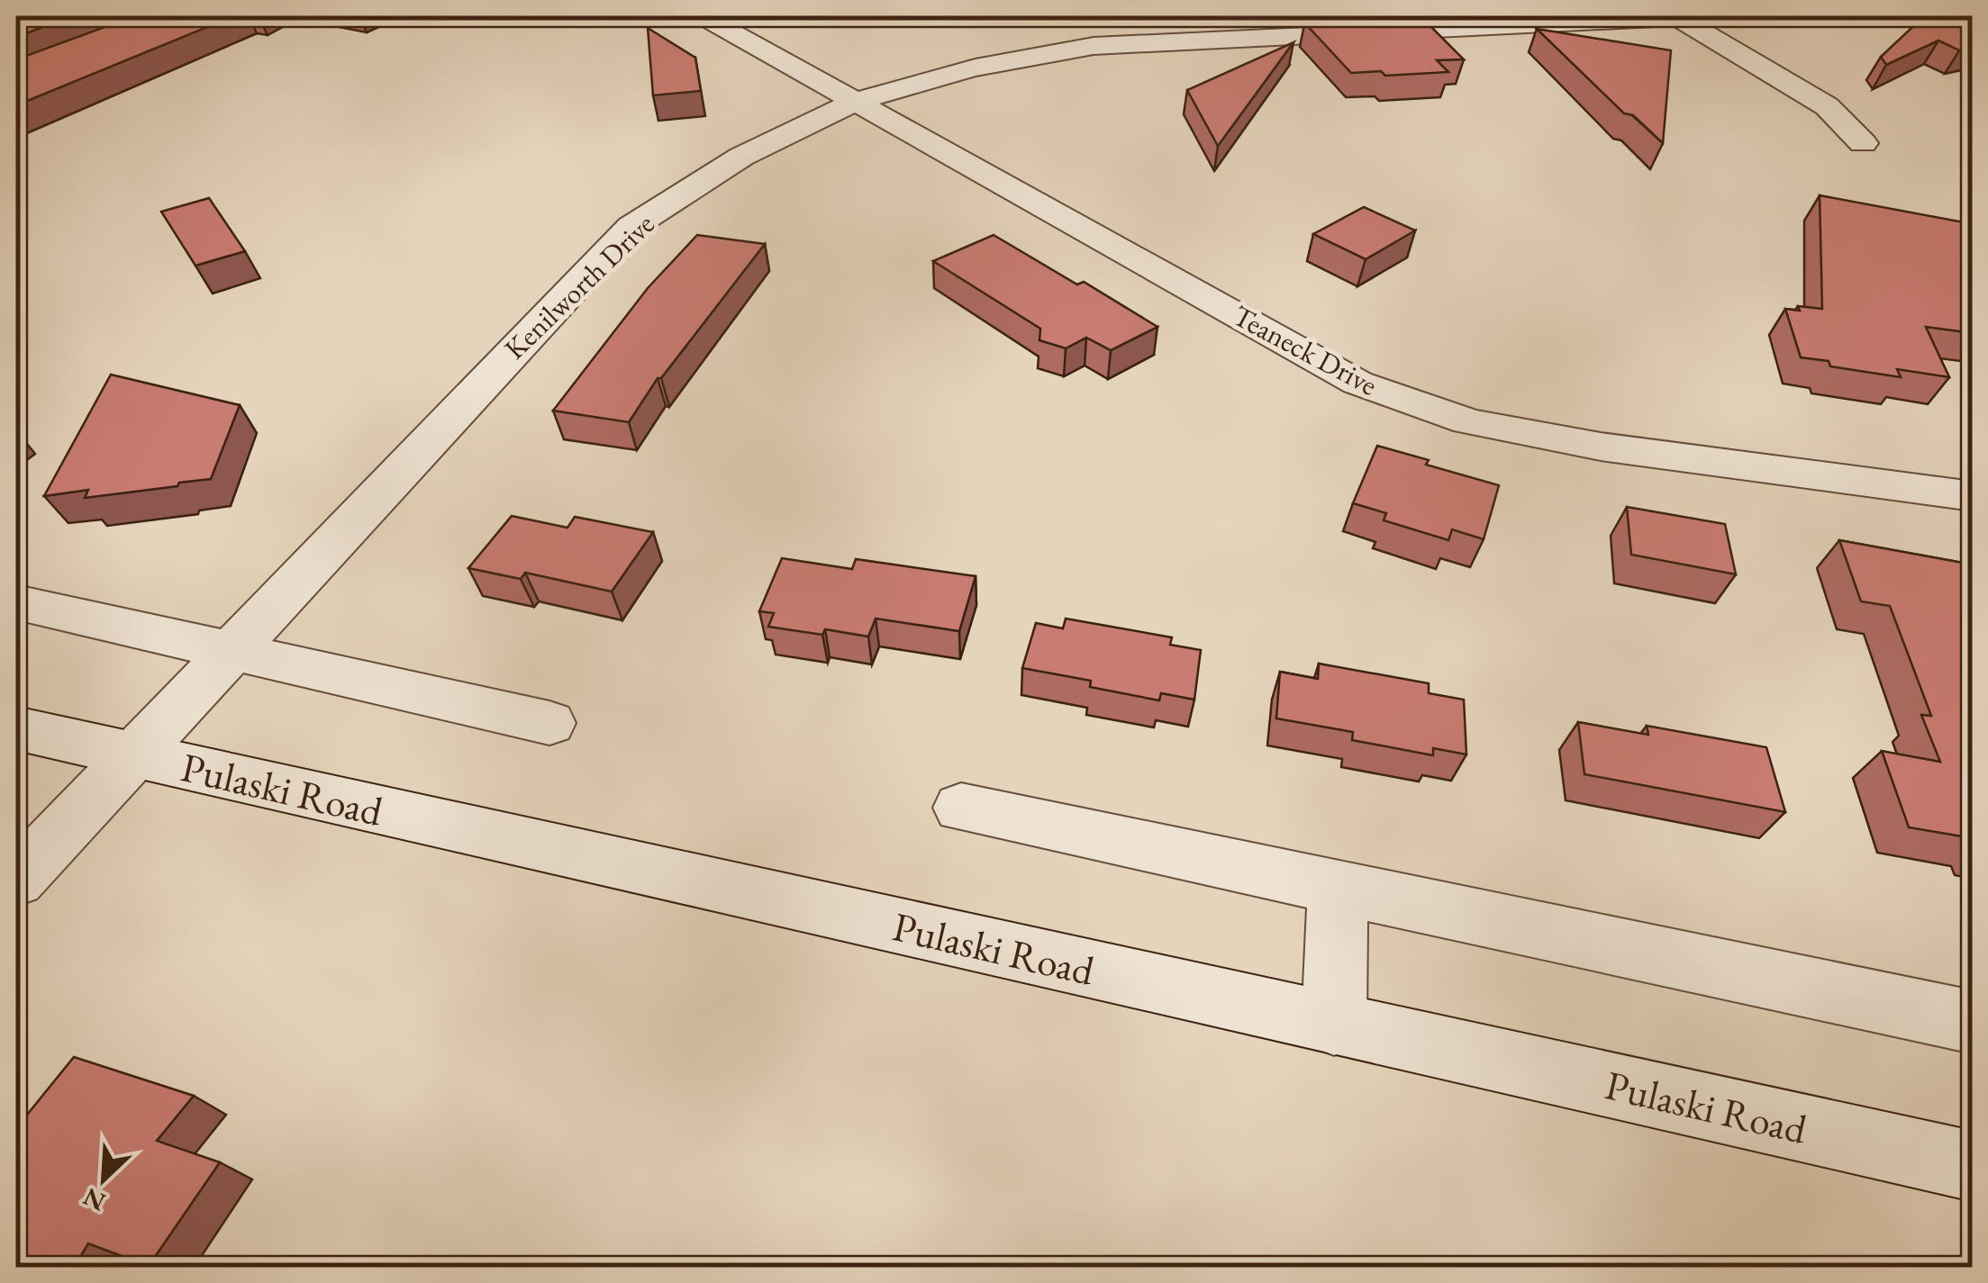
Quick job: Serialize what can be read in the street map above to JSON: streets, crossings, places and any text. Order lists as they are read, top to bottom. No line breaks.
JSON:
{"streets":{"street":["Kenilworth Drive","Teaneck Drive","Pulaski Road"]},"crossings":[["Kenilworth Drive","Teaneck Drive"],["Kenilworth Drive","Pulaski Road"]],"north":"bottom left"}
